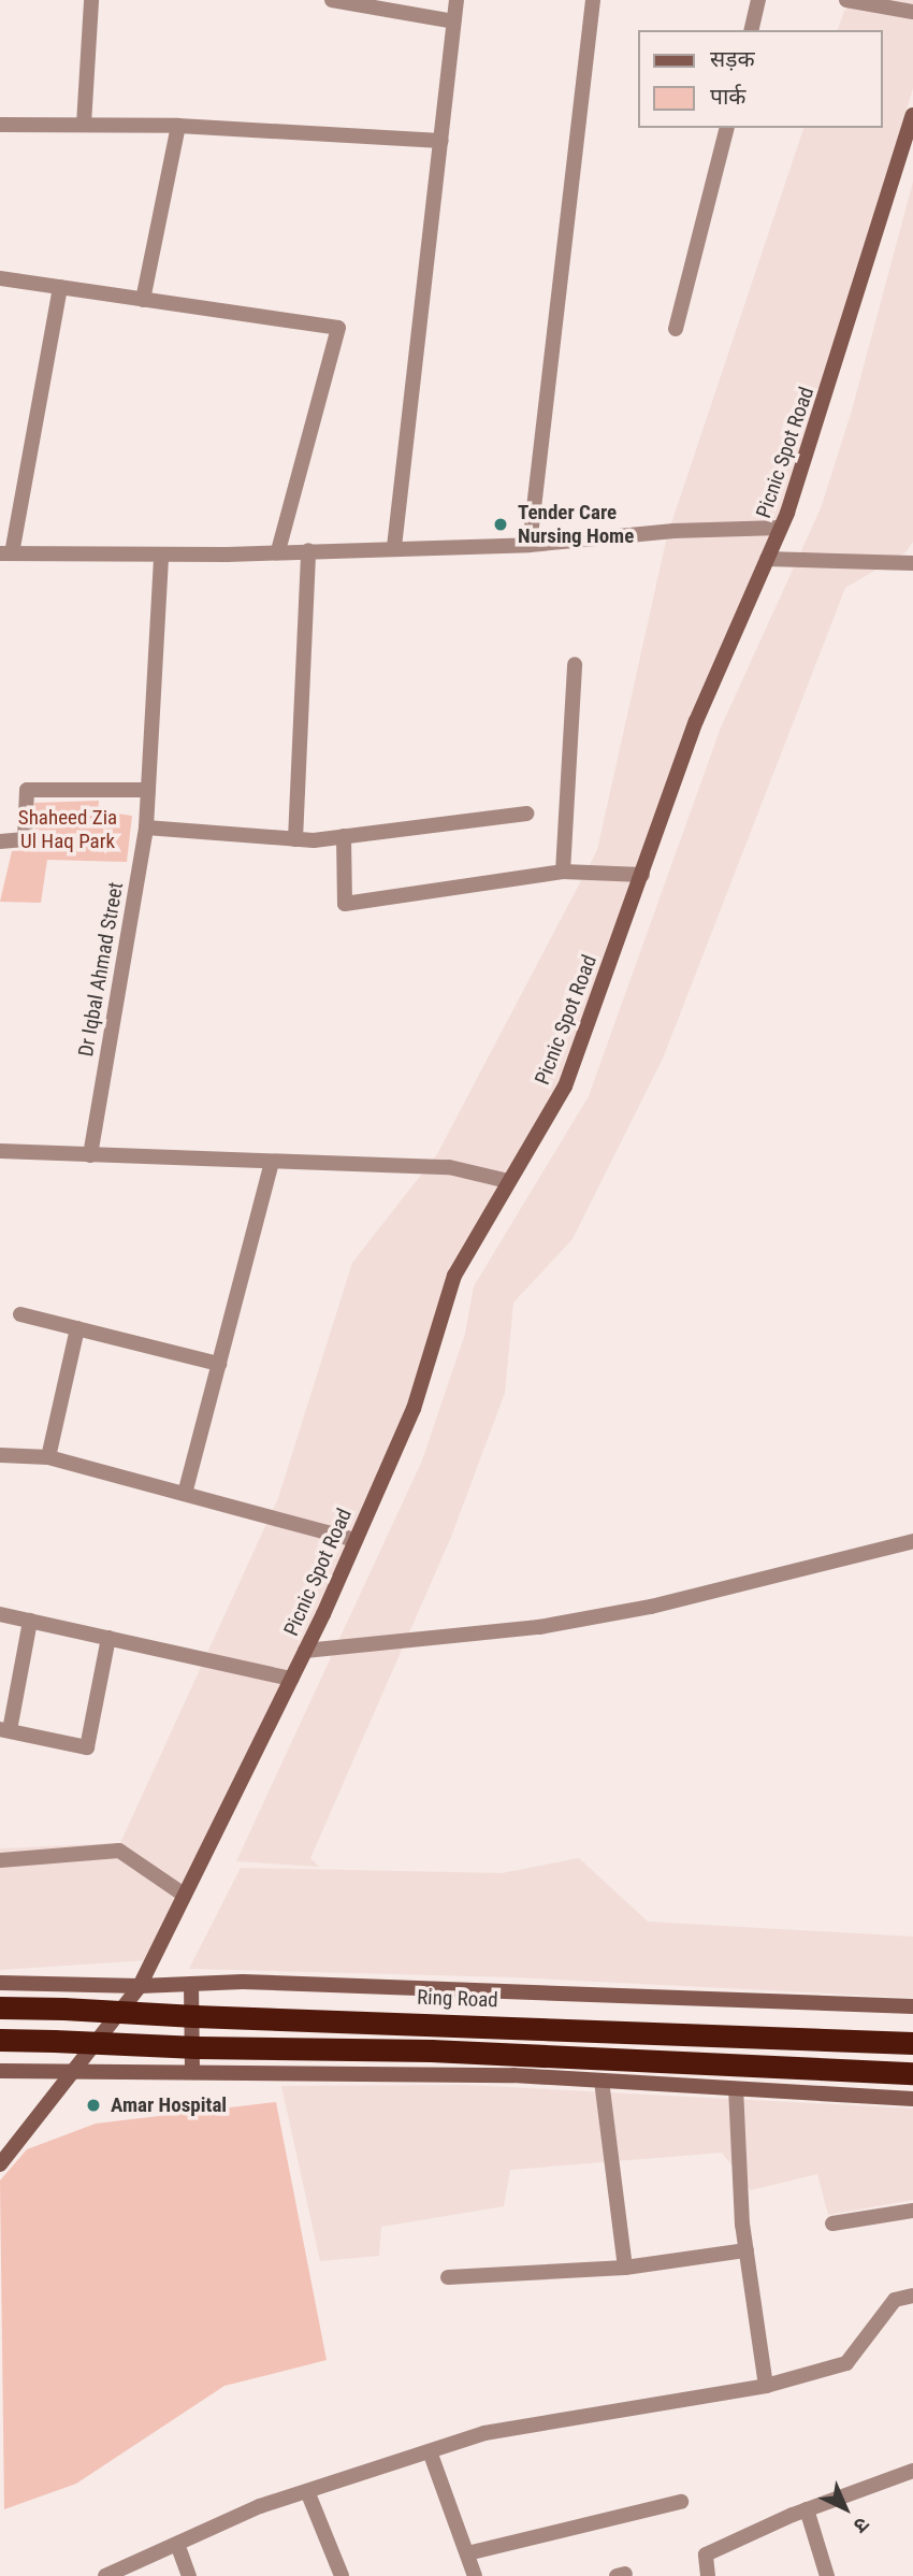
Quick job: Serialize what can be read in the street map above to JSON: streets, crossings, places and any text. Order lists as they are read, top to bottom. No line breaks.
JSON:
{"streets":{"highway":["Ring Road"],"street":["Picnic Spot Road","Dr Iqbal Ahmad Street"]},"parks":["Shaheed Zia Ul Haq Park"],"places":["Tender Care Nursing Home","Amar Hospital"],"legend":["सड़क","पार्क"],"north":"bottom right"}
